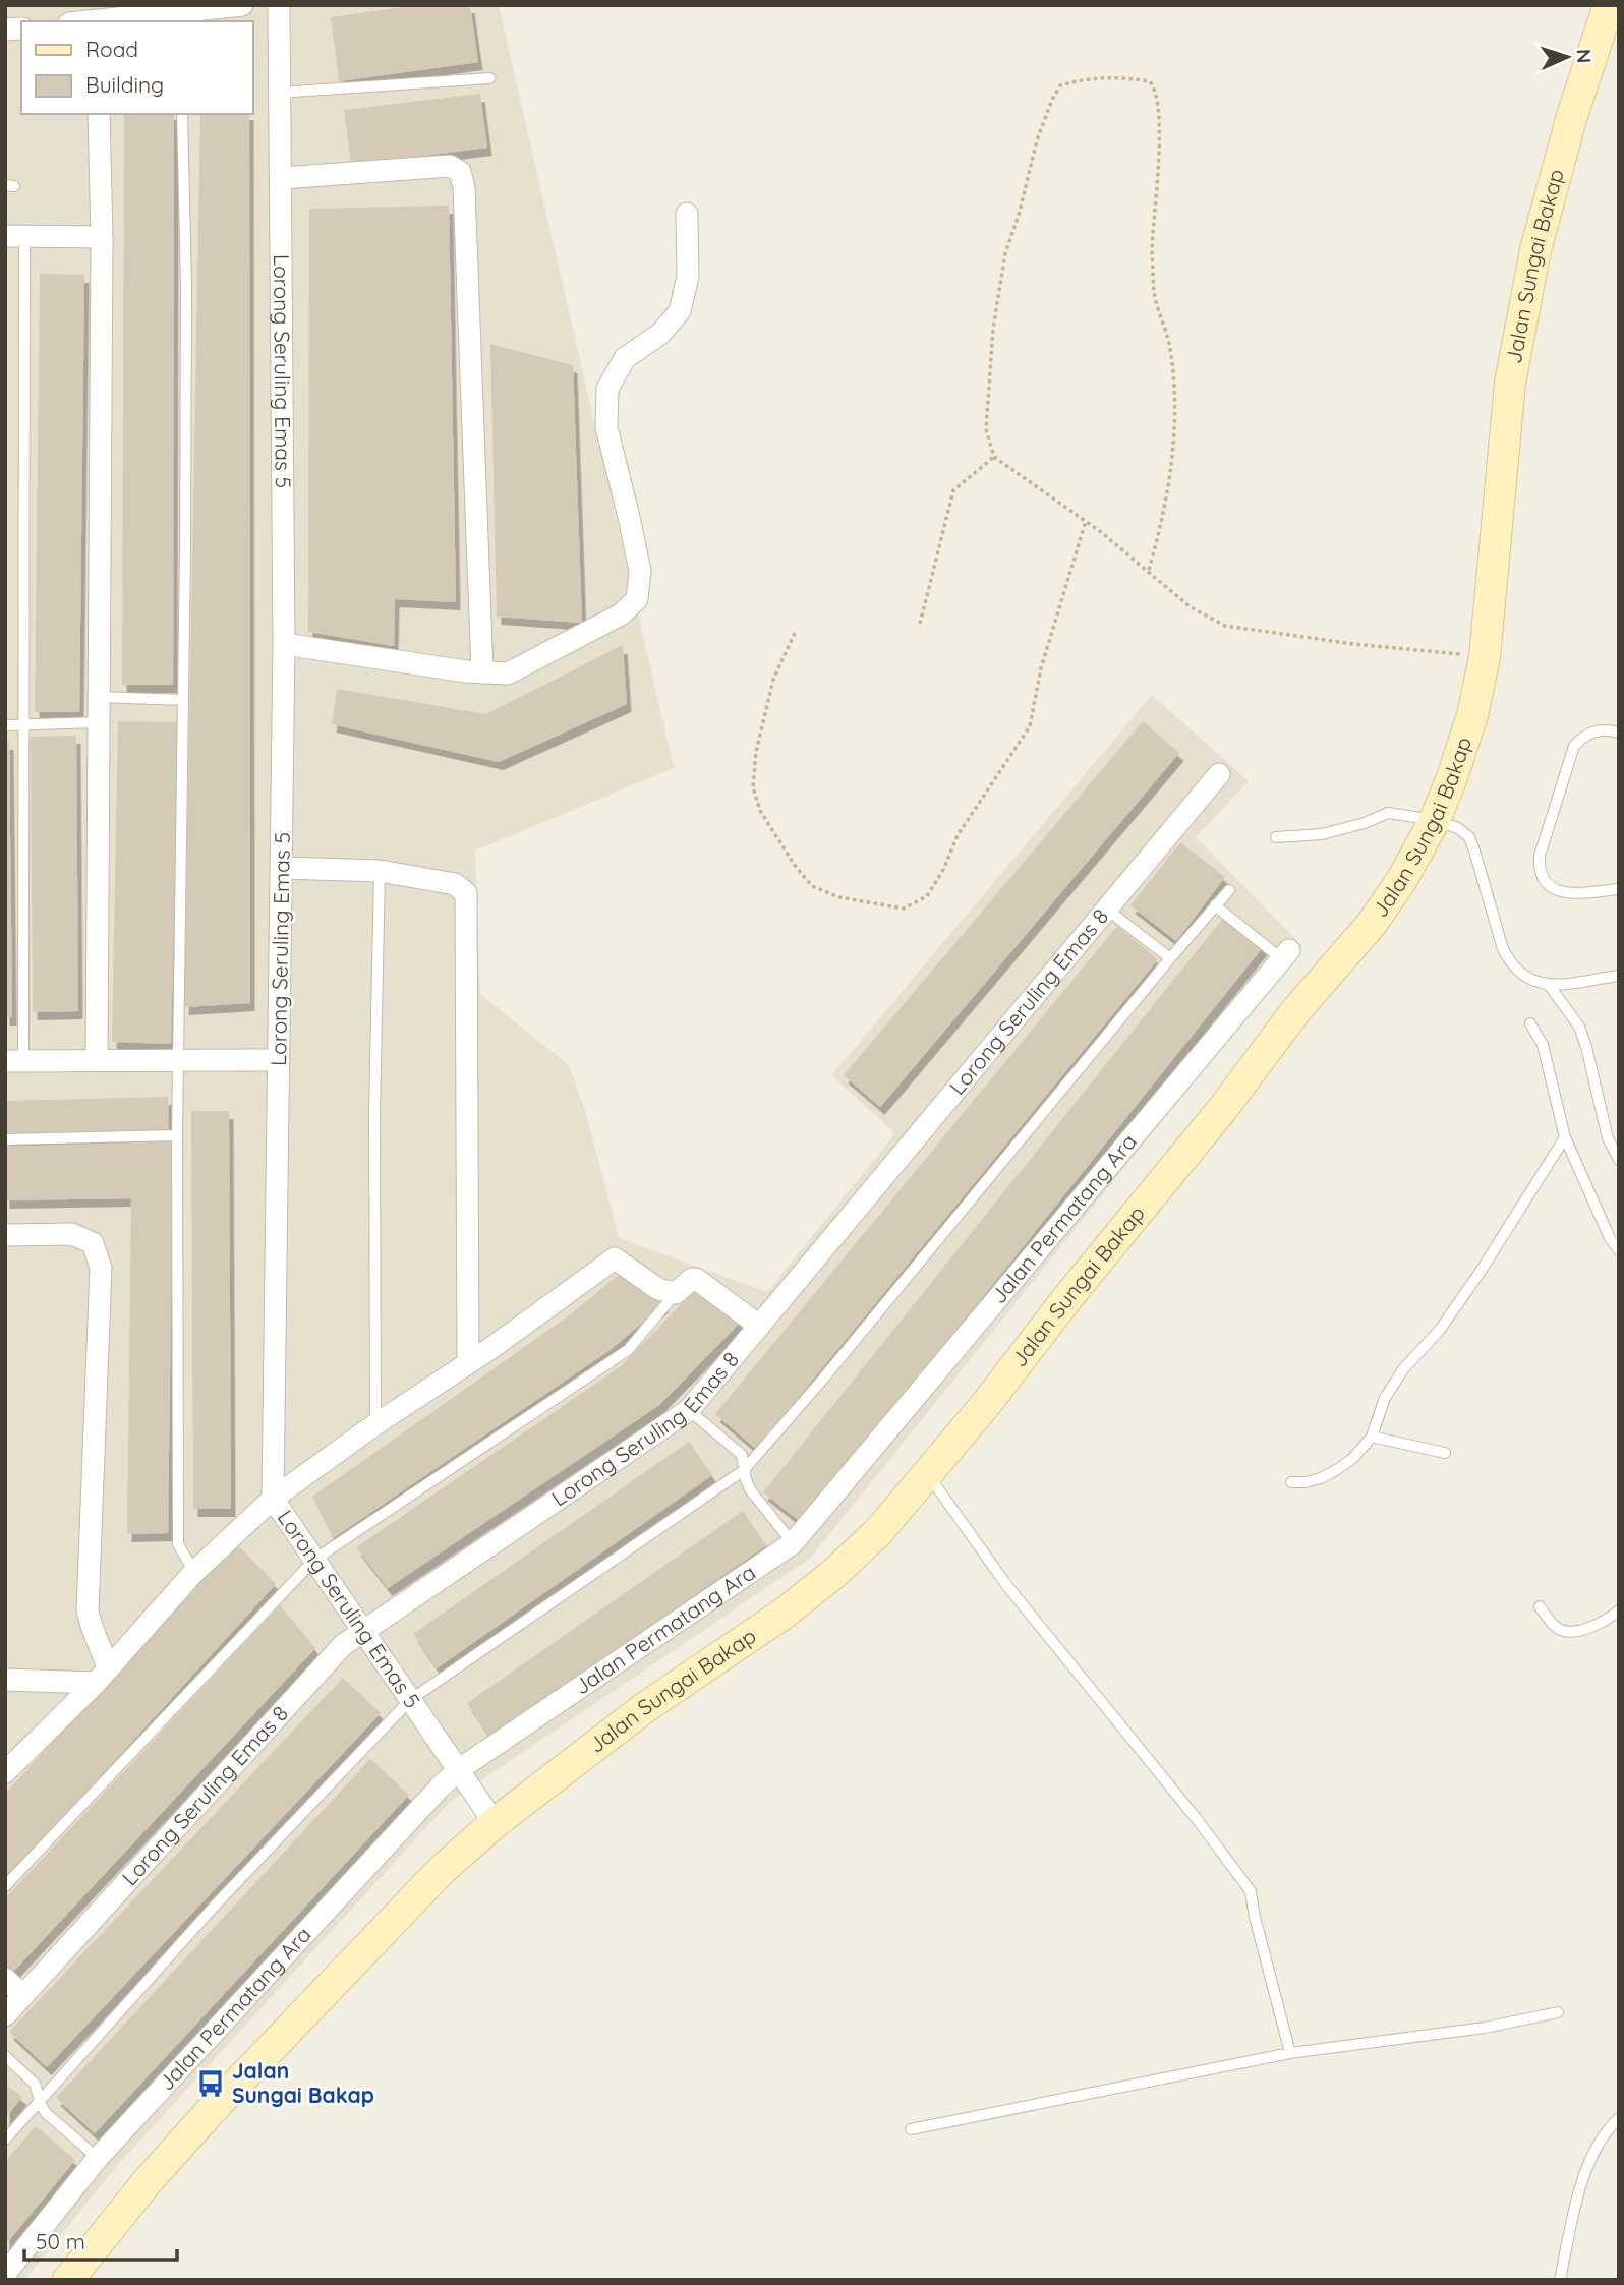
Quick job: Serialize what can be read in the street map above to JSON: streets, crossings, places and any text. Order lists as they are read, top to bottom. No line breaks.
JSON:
{"streets":{"main road":["Jalan Sungai Bakap"],"street":["Lorong Seruling Emas 5","Lorong Seruling Emas 8","Jalan Permatang Ara"]},"crossings":[["Jalan Sungai Bakap","Lorong Seruling Emas 5"],["Lorong Seruling Emas 5","Lorong Seruling Emas 8"],["Lorong Seruling Emas 5","Jalan Permatang Ara"]],"places":{"bus stop":["Jalan Sungai Bakap"]},"legend":["Road","Building"],"scale_bar":"50 m","north":"right"}
